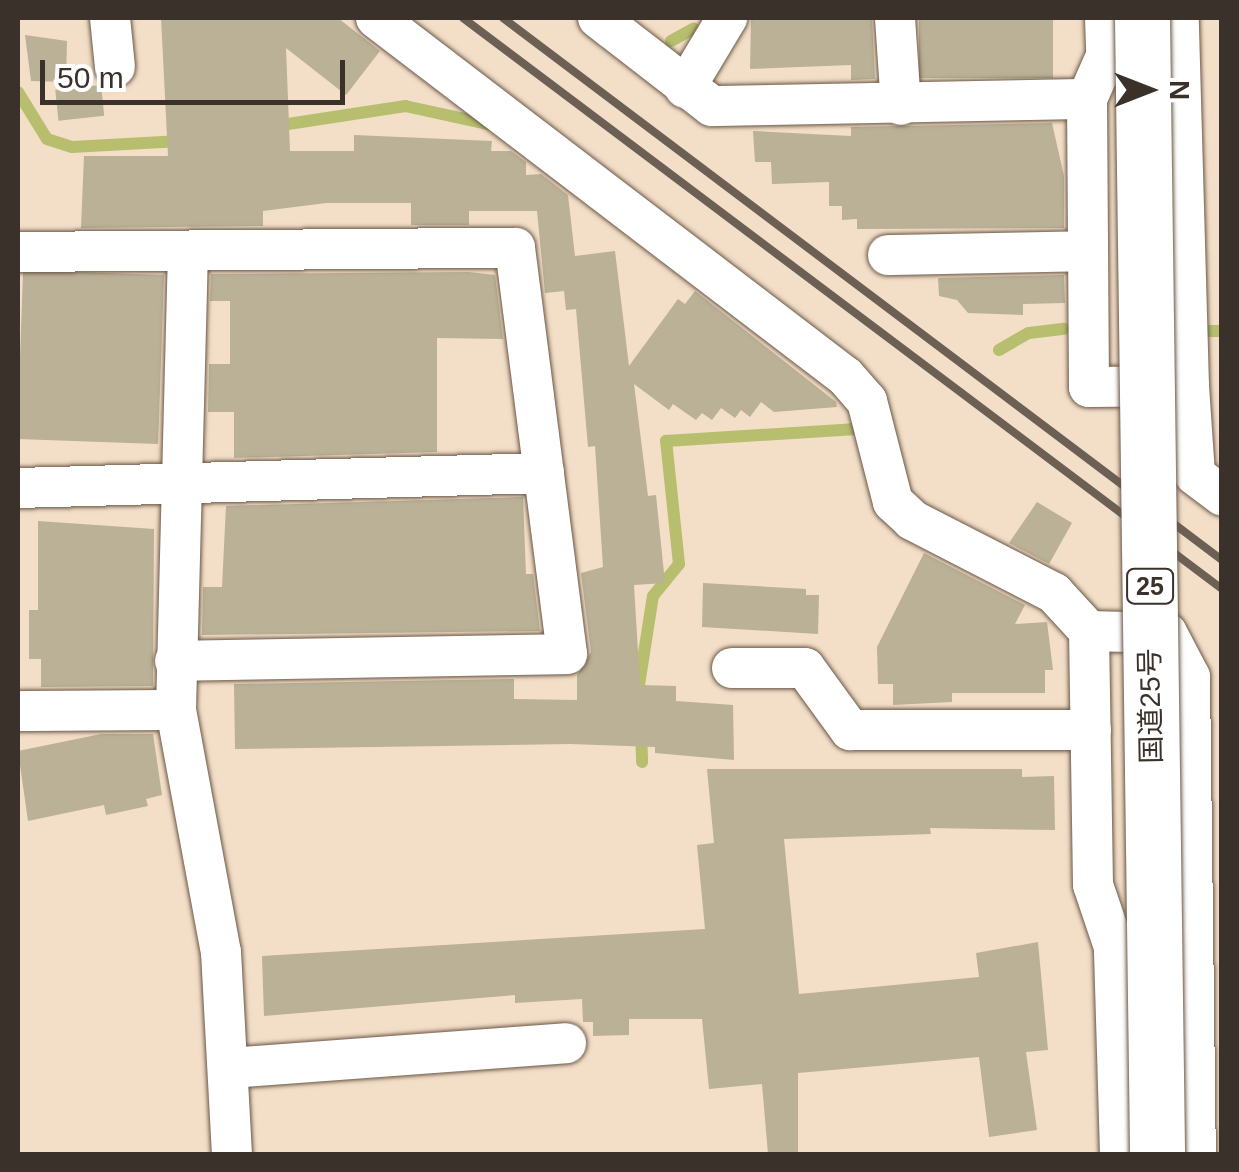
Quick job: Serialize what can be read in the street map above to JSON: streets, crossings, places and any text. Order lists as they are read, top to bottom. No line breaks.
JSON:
{"streets":{"highway":["25","国道25号"]},"scale_bar":"50 m","north":"right"}
